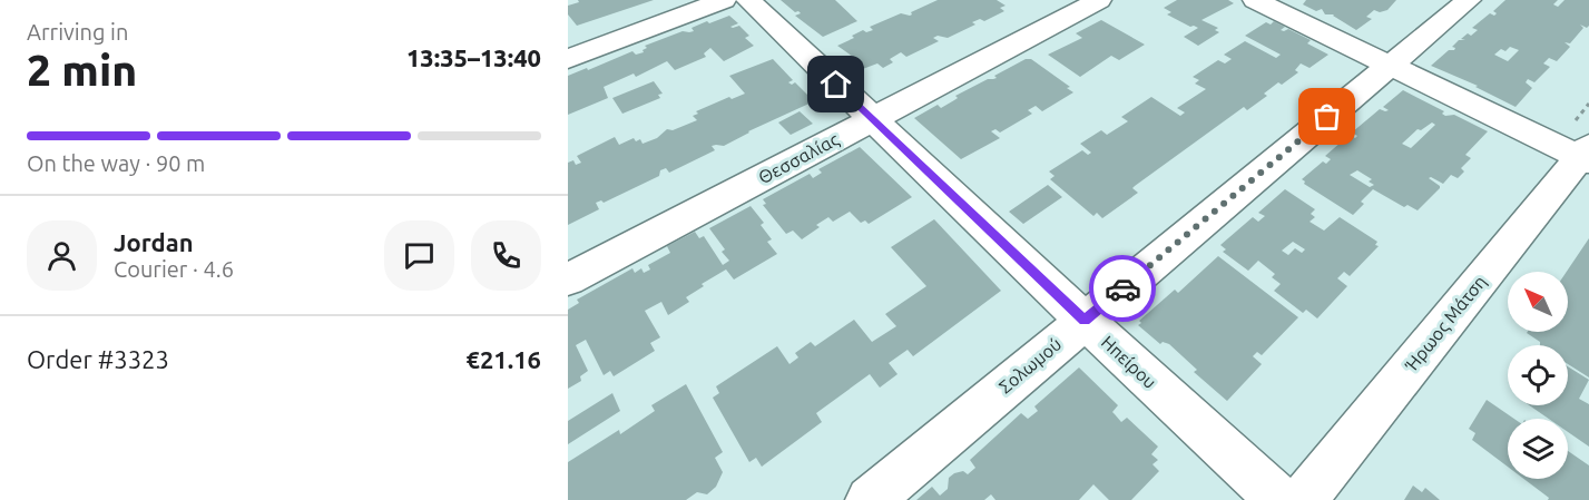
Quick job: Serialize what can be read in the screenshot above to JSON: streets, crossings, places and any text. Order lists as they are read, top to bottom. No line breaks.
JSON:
{"streets":{"street":["Θεσσαλίας","Ήρωος Μάτση","Ηπείρου","Σολωμού"]},"crossings":[["Θεσσαλίας","Ηπείρου"],["Ηπείρου","Σολωμού"]],"north":"top left","page":{"heading":["2 min","Arriving in","13:35–13:40"],"panel":["Jordan","Courier · 4.6","Order #3323","€21.16"],"bar":"On the way · 90 m"}}
